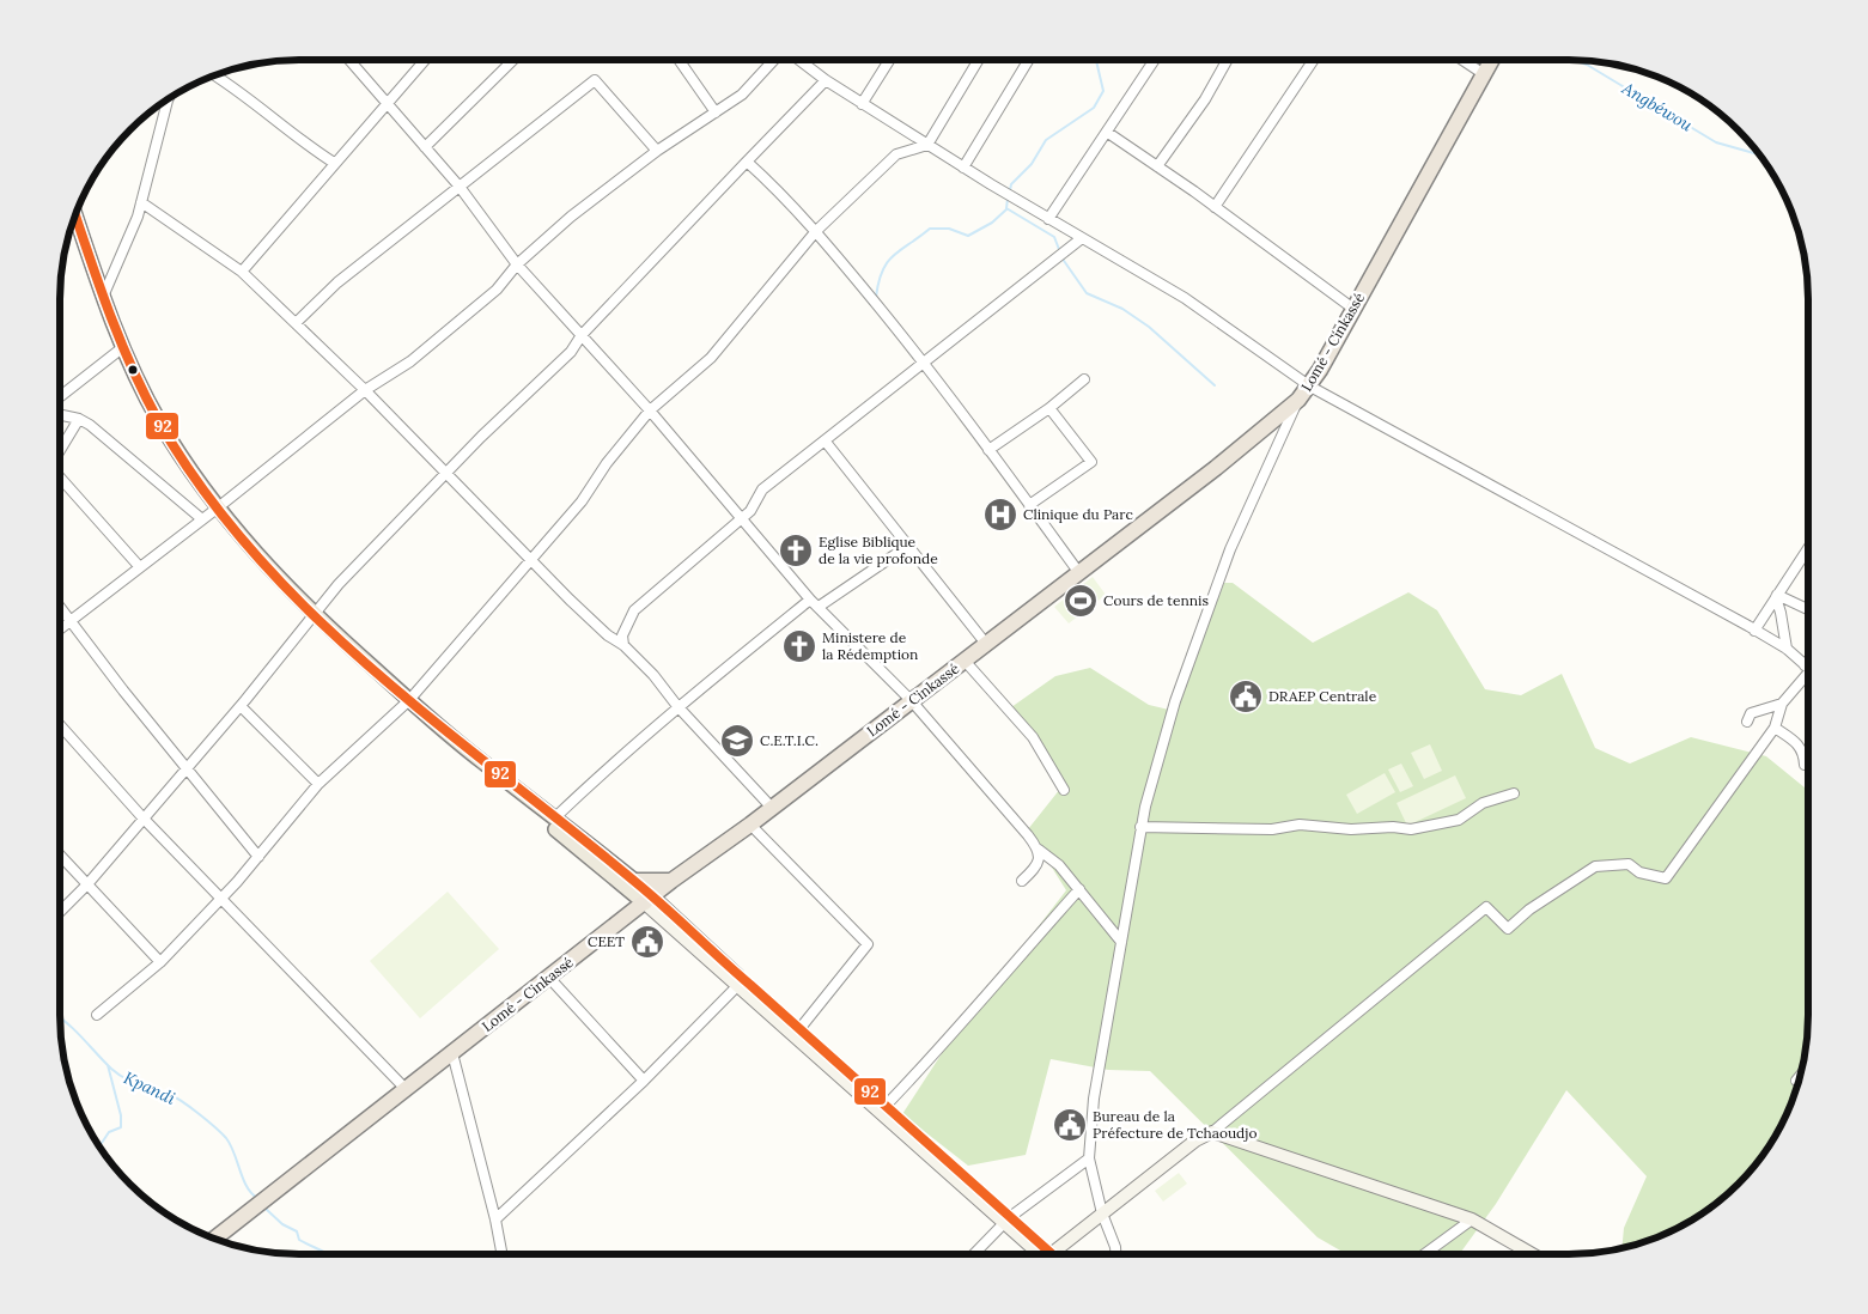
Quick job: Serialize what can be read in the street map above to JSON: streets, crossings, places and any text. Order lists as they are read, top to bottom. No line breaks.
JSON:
{"streets":{"highway":["Lomé - Cinkassé"]},"water":["Angbéwou","Kpandi"],"places":{"hospital":["Clinique du Parc"],"church":["Eglise Biblique de la vie profonde","Ministere de la Rédemption"],"sports":["Cours de tennis"],"public building":["DRAEP Centrale","CEET","Bureau de la Préfecture de Tchaoudjo"],"school or university":["C.E.T.I.C."]},"lines":["transit line 92"]}
